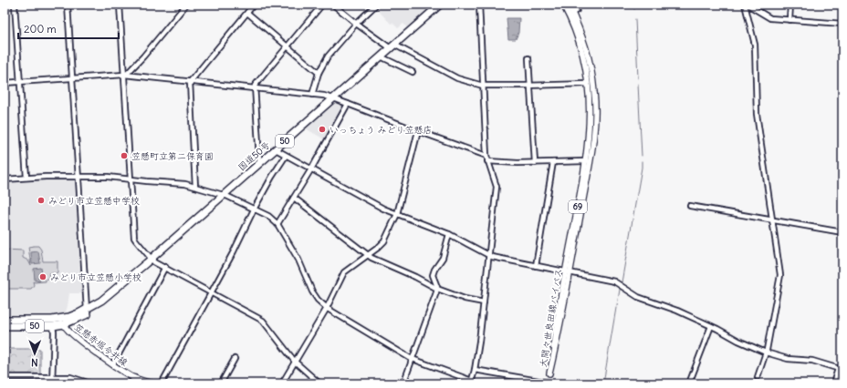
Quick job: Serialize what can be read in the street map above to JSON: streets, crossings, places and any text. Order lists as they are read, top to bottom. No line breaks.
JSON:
{"streets":{"highway":["50","国道50号"],"main road":["69","大間々世良田線バイパス","笠懸赤堀今井線"]},"crossings":[["50","国道50号"],["50","笠懸赤堀今井線"]],"places":["いっちょう みどり笠懸店","笠懸町立第二保育園","みどり市立笠懸中学校","みどり市立笠懸小学校"],"scale_bar":"200 m","north":"bottom"}
